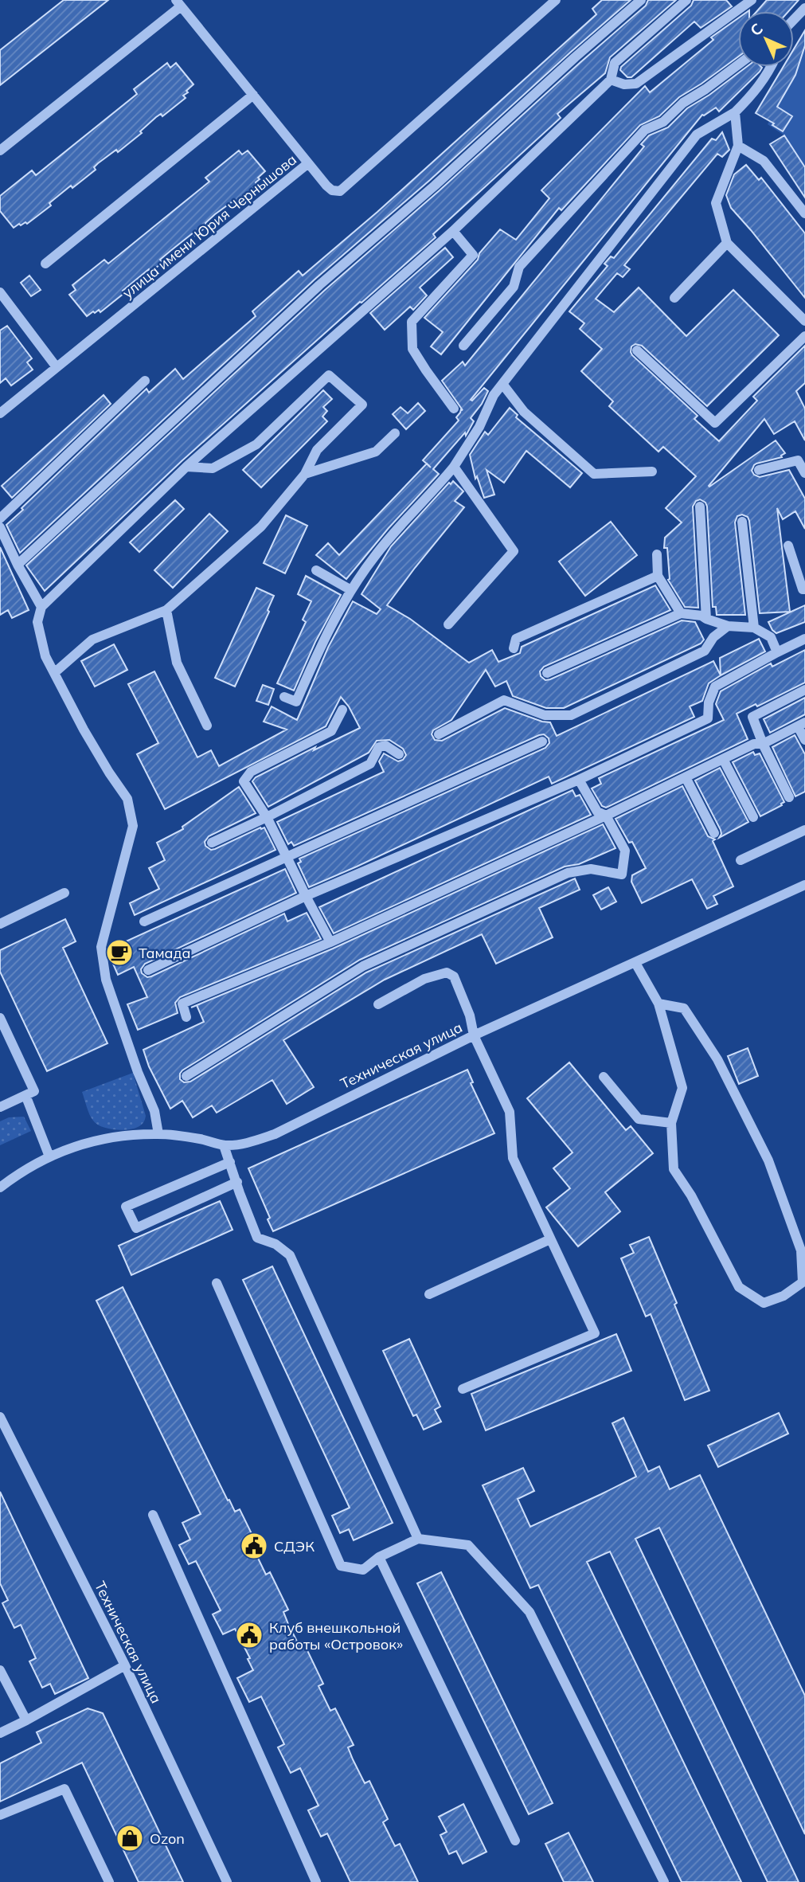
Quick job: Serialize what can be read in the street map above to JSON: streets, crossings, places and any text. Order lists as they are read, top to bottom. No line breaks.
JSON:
{"streets":{"street":["улица имени Юрия Чернышова","Техническая улица"]},"places":{"cafe":["Тамада"],"public building":["СДЭК","Клуб внешкольной работы «Островок»"],"shop":["Ozon"]},"north":"top left"}
